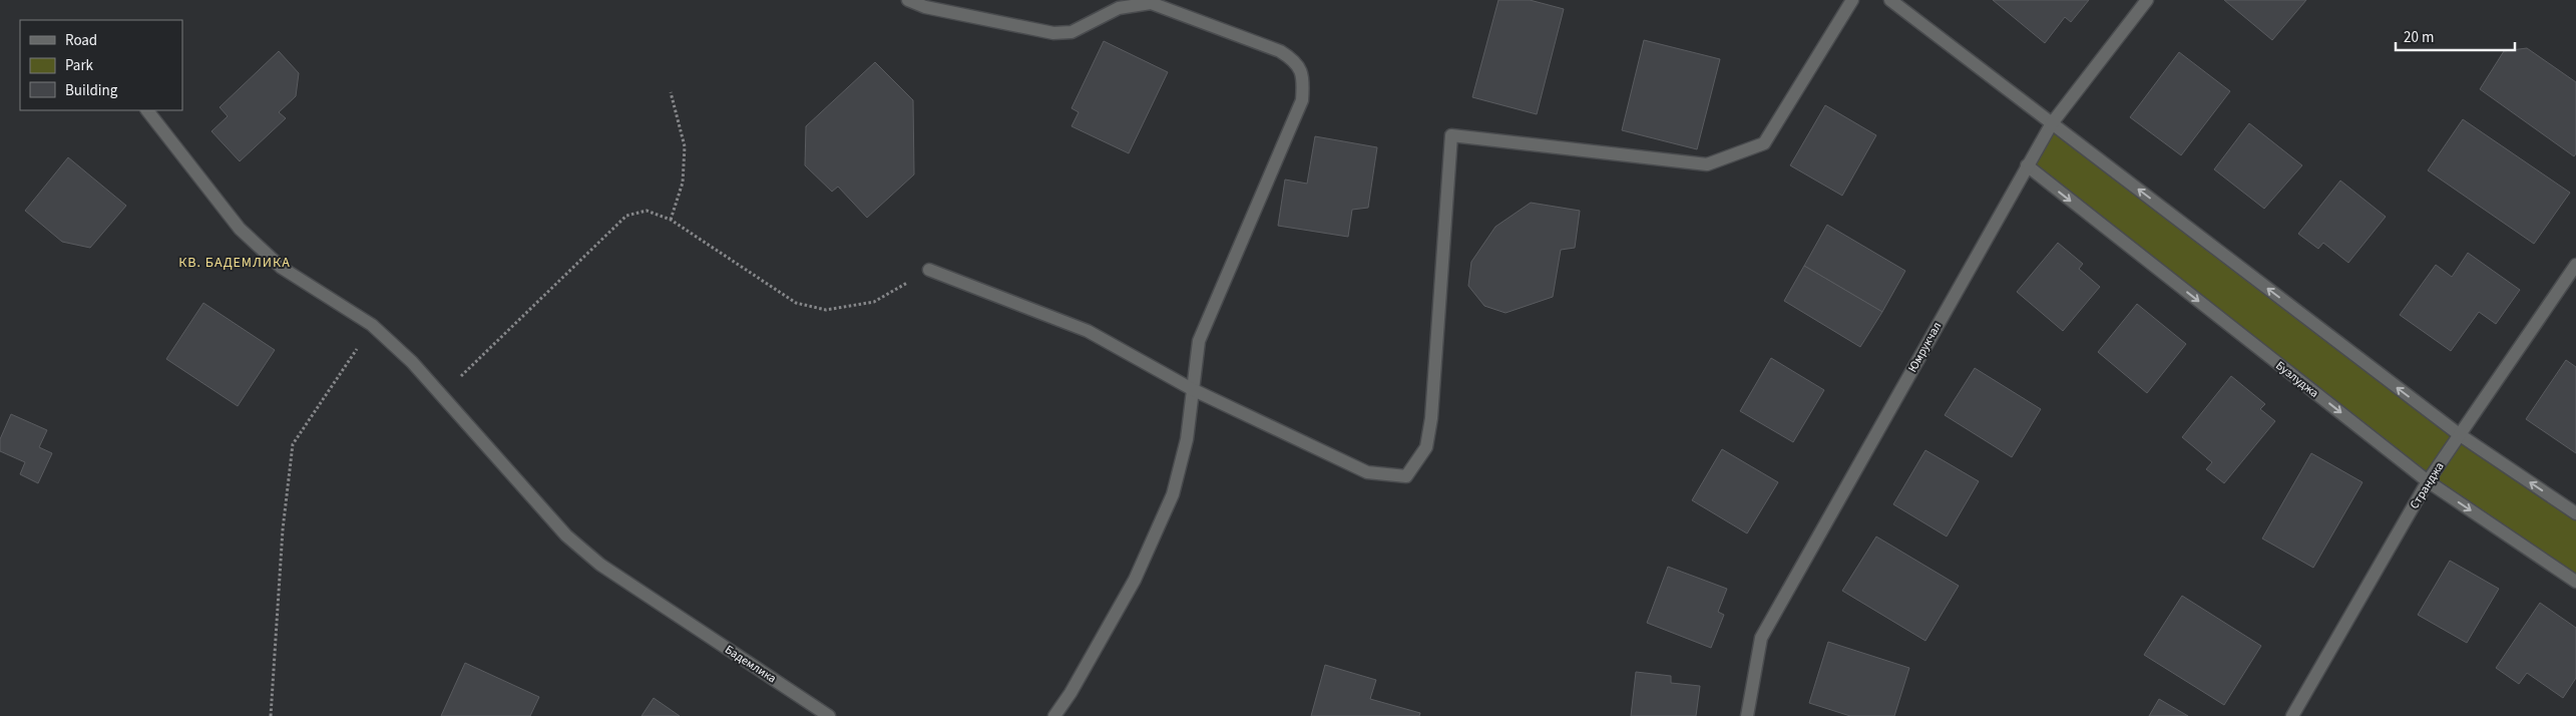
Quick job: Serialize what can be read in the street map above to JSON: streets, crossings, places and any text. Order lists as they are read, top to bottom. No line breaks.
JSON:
{"streets":{"street":["Юмрукчал","Бузлуджа","Странджа","Бадемлика"]},"crossings":[["Юмрукчал","Бузлуджа"],["Бузлуджа","Странджа"]],"districts":["КВ. БАДЕМЛИКА"],"legend":["Road","Park","Building"],"scale_bar":"20 m"}
